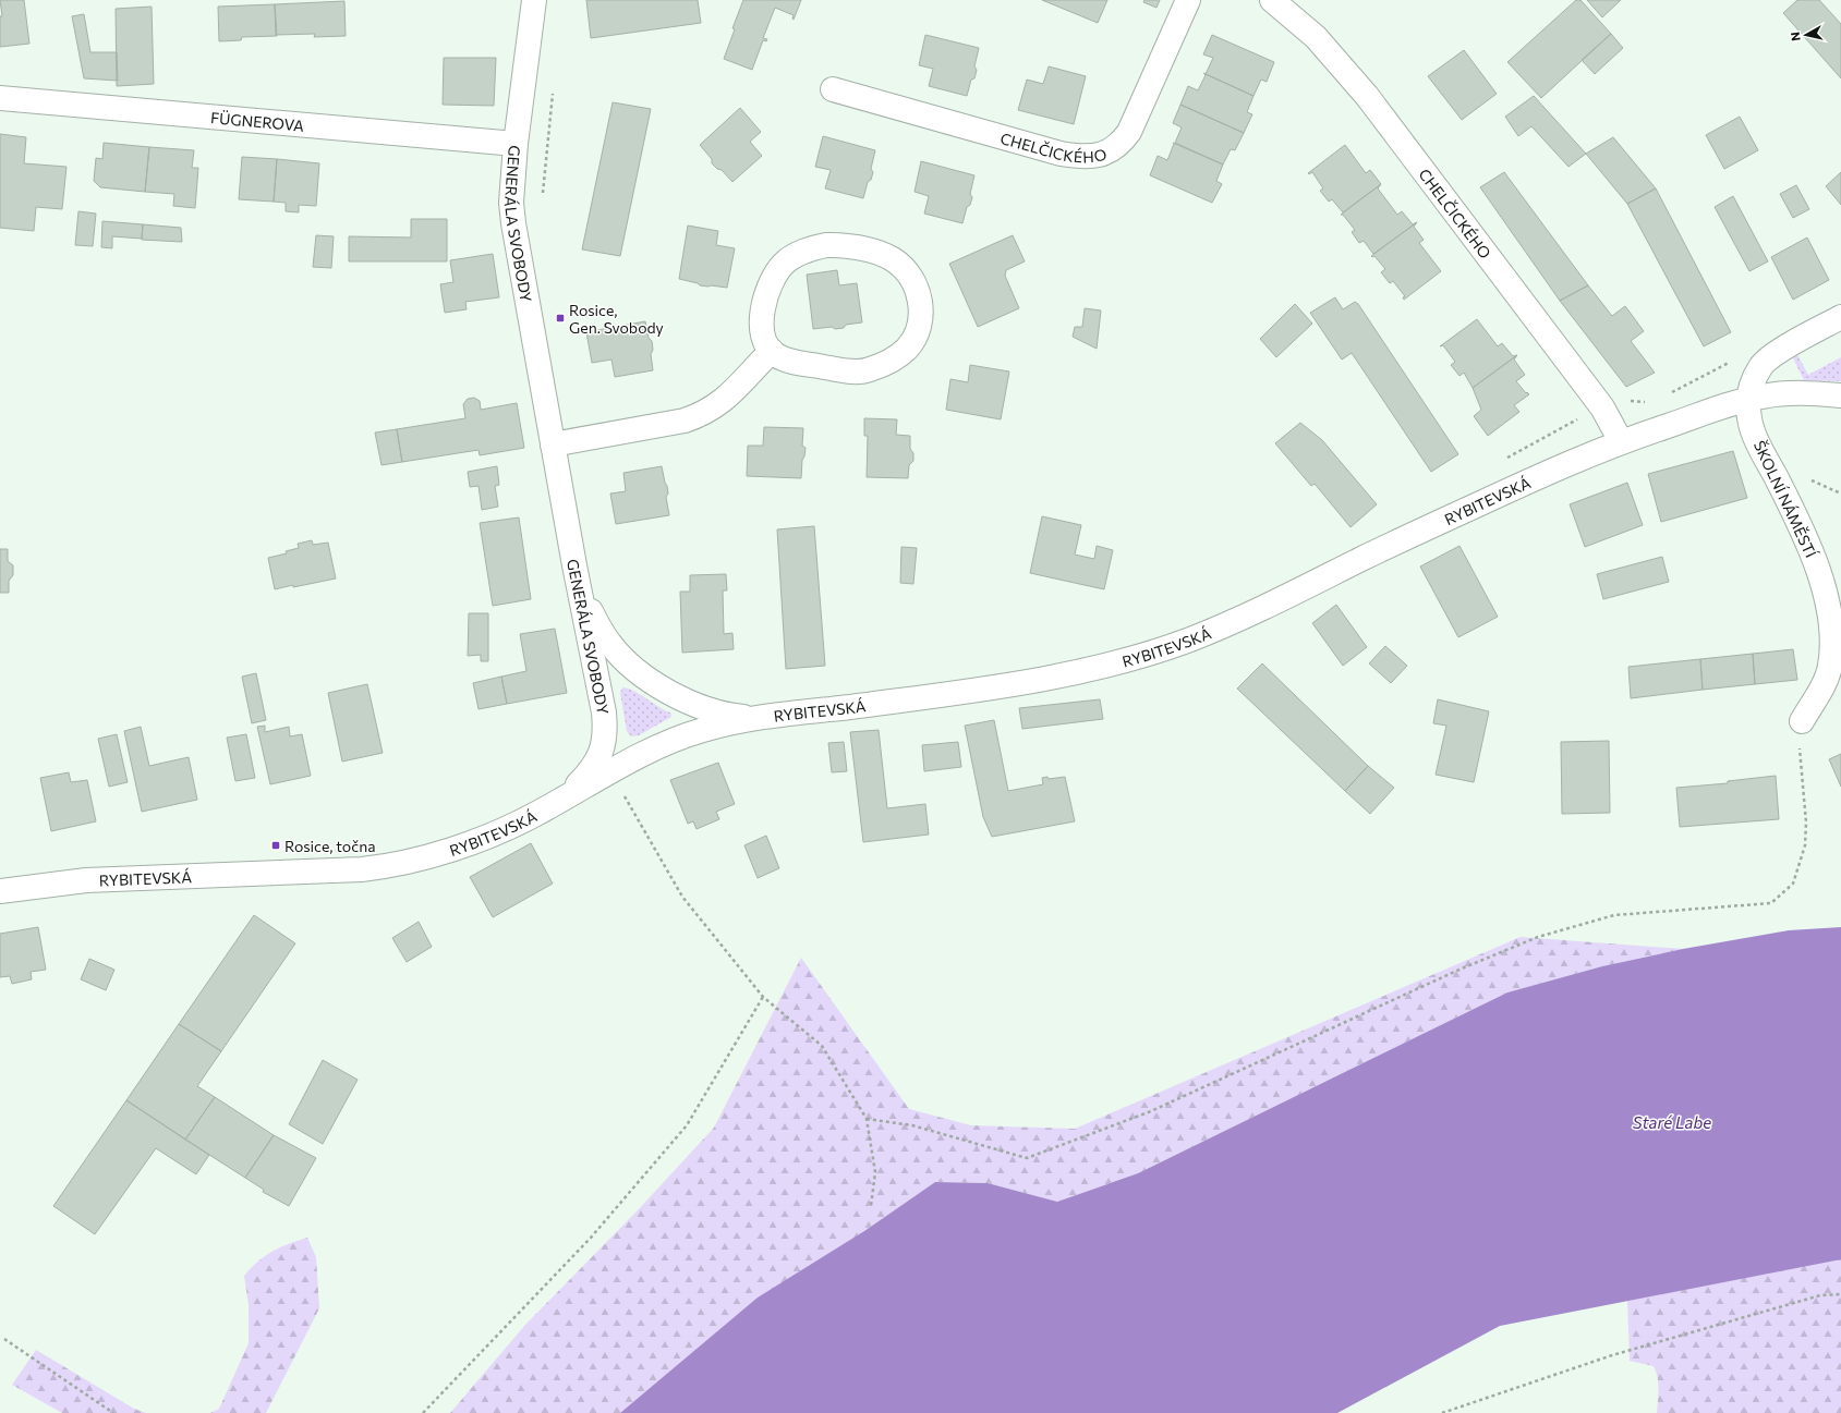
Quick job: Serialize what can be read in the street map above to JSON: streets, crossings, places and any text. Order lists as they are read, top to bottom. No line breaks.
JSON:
{"streets":{"street":["FÜGNEROVA","CHELČICKÉHO","GENERÁLA SVOBODY","ŠKOLNÍ NÁMĚSTÍ","RYBITEVSKÁ"]},"crossings":[["FÜGNEROVA","GENERÁLA SVOBODY"],["CHELČICKÉHO","RYBITEVSKÁ"],["GENERÁLA SVOBODY","RYBITEVSKÁ"],["ŠKOLNÍ NÁMĚSTÍ","RYBITEVSKÁ"]],"water":["Staré Labe"],"places":{"transit":["Rosice, Gen. Svobody","Rosice, točna"]},"north":"left"}
